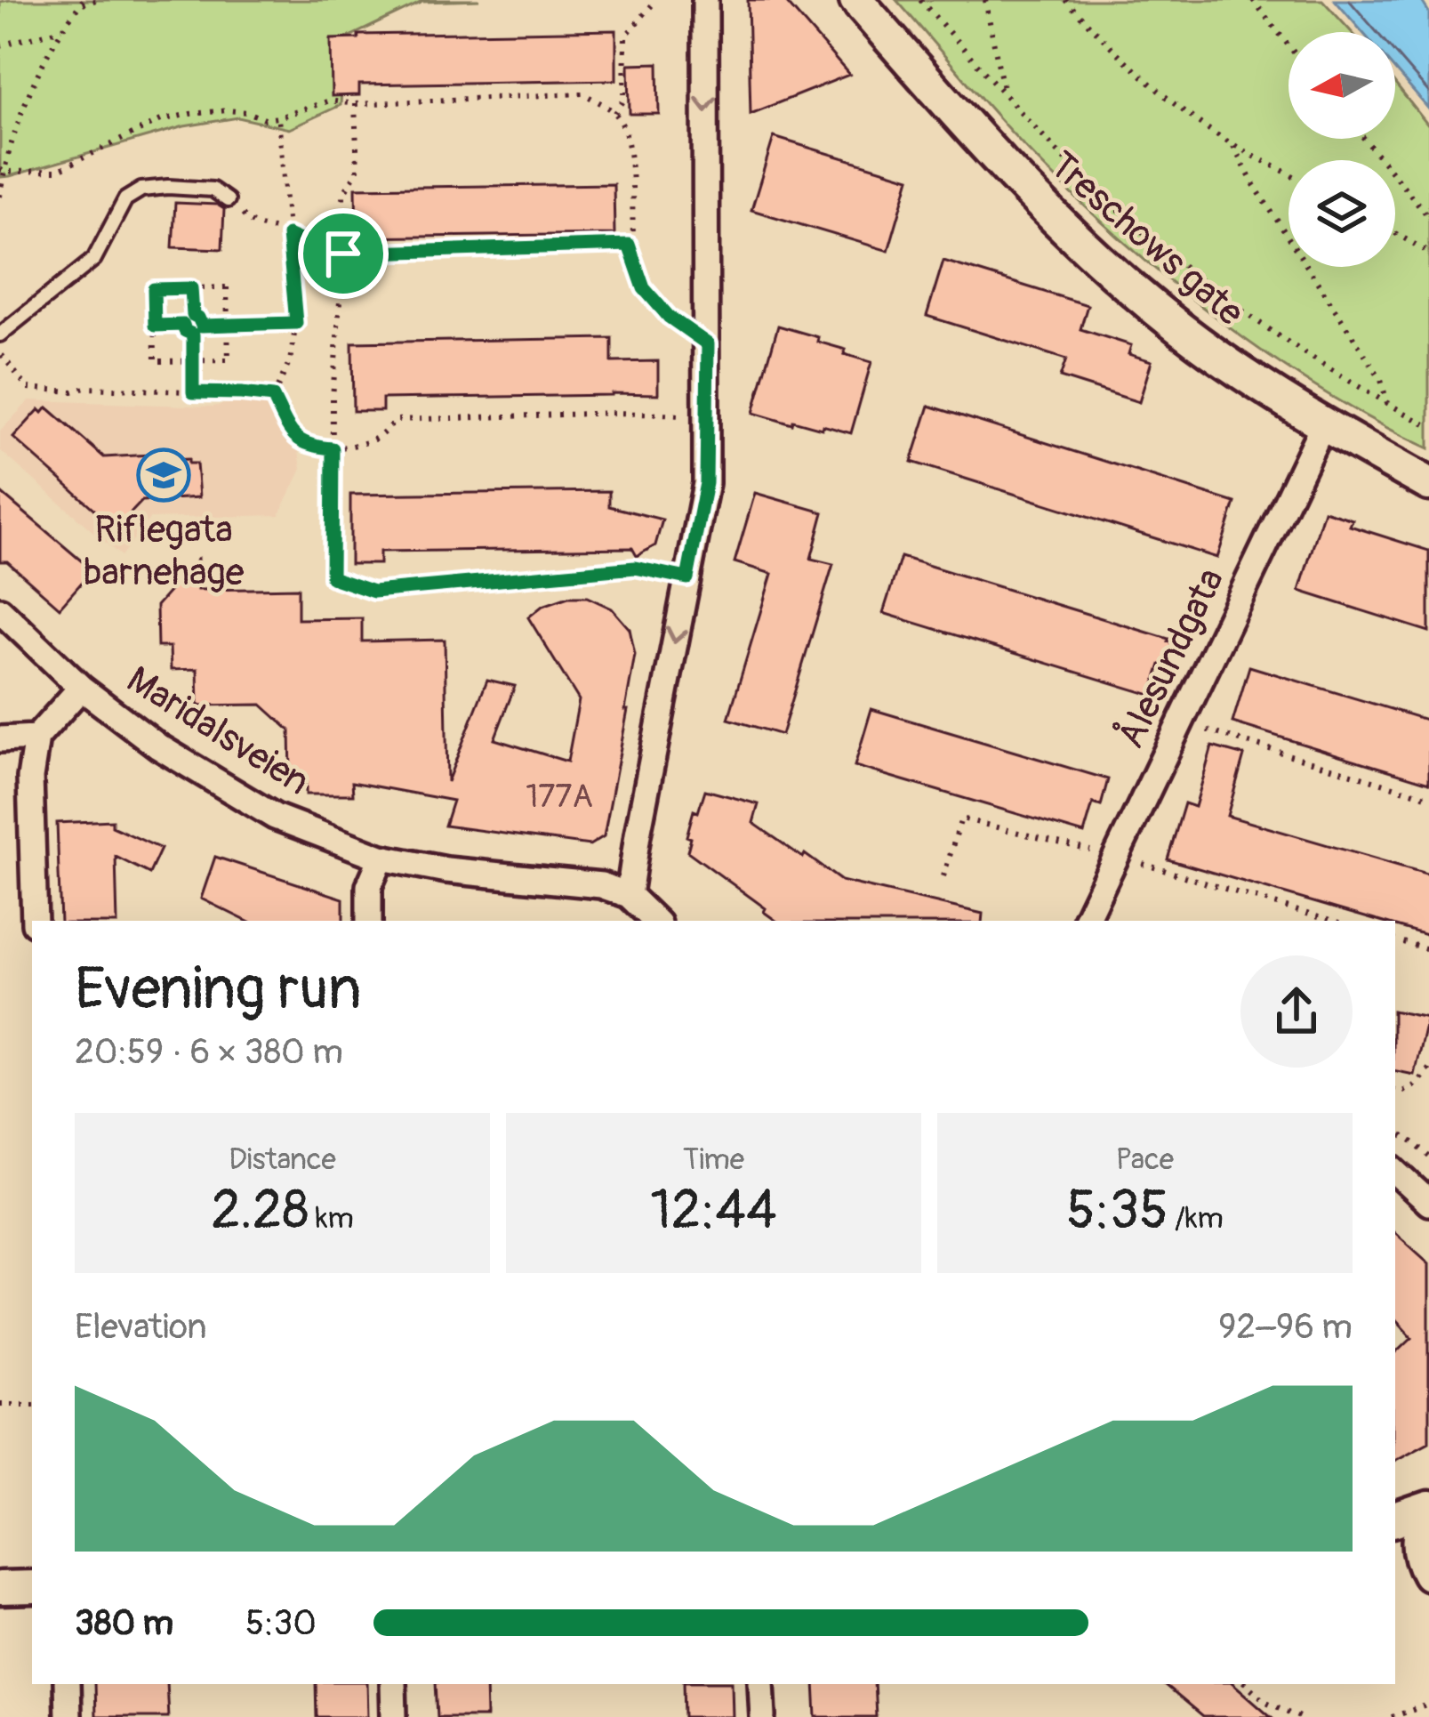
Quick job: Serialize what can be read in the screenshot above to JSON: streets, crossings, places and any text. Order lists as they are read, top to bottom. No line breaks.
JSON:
{"streets":{"street":["Treschows gate","Ålesundgata","Maridalsveien"]},"crossings":[["Treschows gate","Ålesundgata"]],"places":{"school or university":["Riflegata barnehage"]},"house_numbers":["177A"],"north":"left","page":{"heading":["Evening run","20:59 · 6 × 380 m"],"stats":[["Distance","2.28 km"],["Time","12:44"],["Pace","5:35 /km"]],"chart":["Elevation","92–96 m"],"list":[{"name":"380 m","note":"5:30"}]}}
